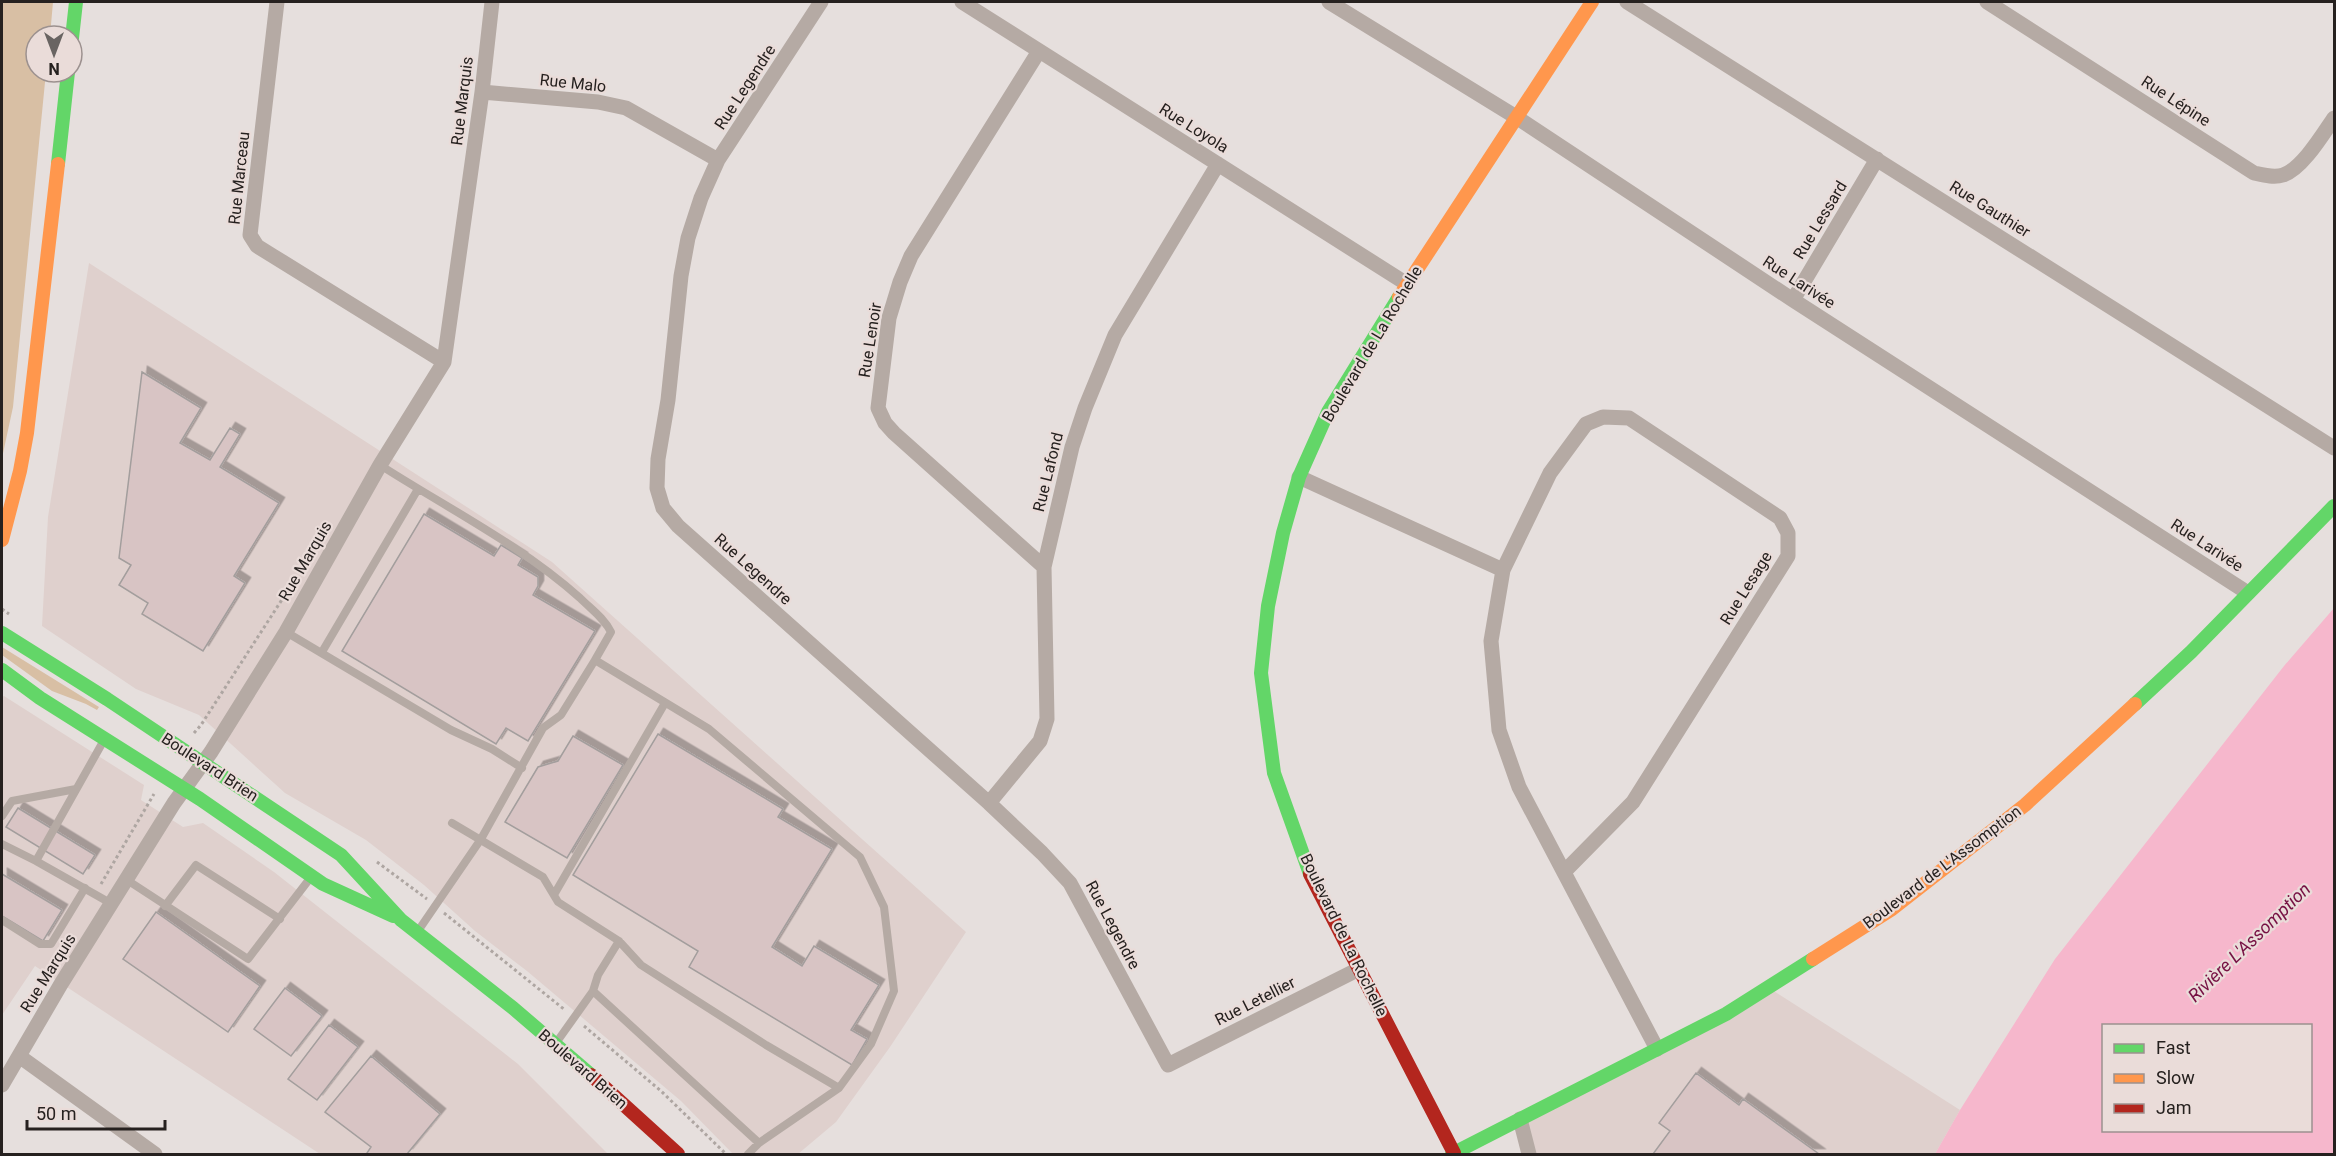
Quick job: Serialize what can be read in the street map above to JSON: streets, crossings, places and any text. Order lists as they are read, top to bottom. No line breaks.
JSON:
{"streets":{"main road":["Boulevard de La Rochelle","Boulevard Brien","Boulevard de L'Assomption"],"street":["Rue Malo","Rue Legendre","Rue Marquis","Rue Lépine","Rue Loyola","Rue Marceau","Rue Gauthier","Rue Lessard","Rue Larivée","Rue Lenoir","Rue Lafond","Rue Lesage","Rue Letellier"]},"crossings":[["Rue Malo","Rue Legendre"],["Rue Malo","Rue Marquis"],["Rue Legendre","Rue Lafond"],["Rue Legendre","Rue Letellier"],["Rue Marquis","Rue Marceau"],["Rue Marquis","Boulevard Brien"],["Rue Loyola","Rue Lenoir"],["Rue Loyola","Boulevard de La Rochelle"],["Rue Loyola","Rue Lafond"],["Rue Gauthier","Rue Lessard"],["Rue Lessard","Rue Larivée"],["Rue Larivée","Boulevard de La Rochelle"],["Rue Larivée","Boulevard de L'Assomption"],["Rue Lenoir","Rue Lafond"],["Boulevard de La Rochelle","Boulevard de L'Assomption"],["Boulevard de La Rochelle","Rue Letellier"],["Rue Lesage","Boulevard de L'Assomption"]],"water":["Rivière L'Assomption"],"legend":["Fast","Slow","Jam"],"scale_bar":"50 m","north":"bottom"}
